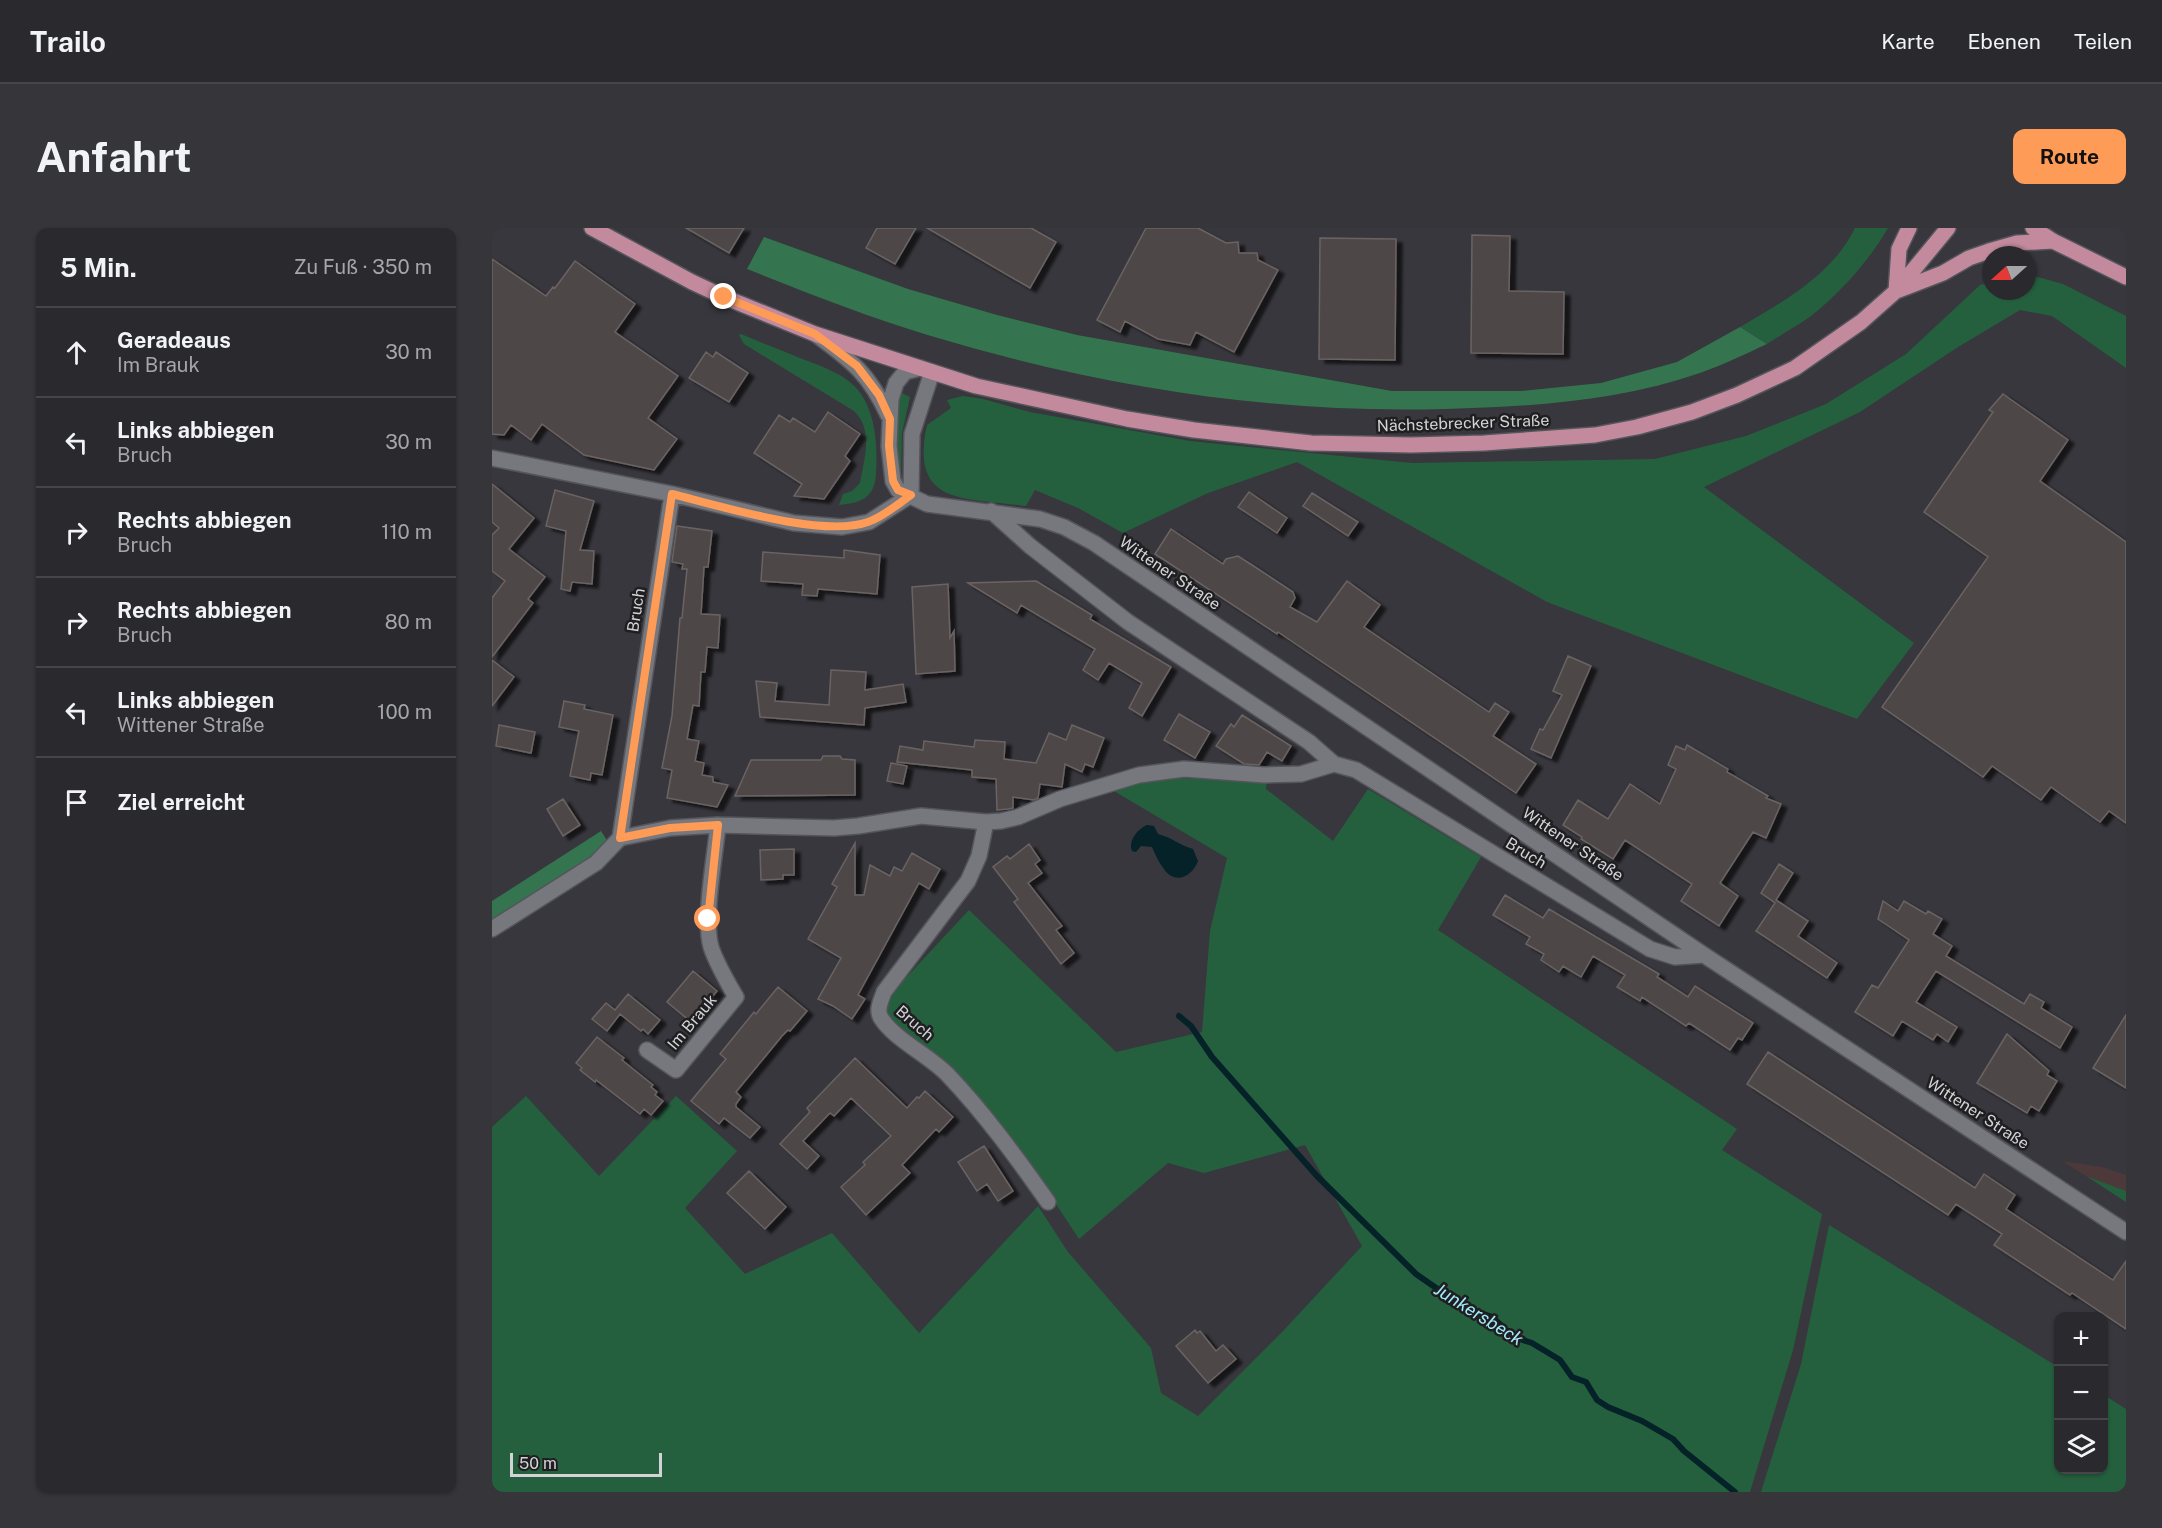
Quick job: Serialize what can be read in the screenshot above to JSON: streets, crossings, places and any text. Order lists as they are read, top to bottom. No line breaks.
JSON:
{"streets":{"main road":["Nächstebrecker Straße","Wittener Straße"],"street":["Bruch","Im Brauk"]},"crossings":[["Nächstebrecker Straße","Wittener Straße"],["Wittener Straße","Bruch"]],"water":["Junkersbeck"],"scale_bar":"50 m","north":"left","page":{"header":"Trailo","nav":["Karte","Ebenen","Teilen"],"buttons":"Route","title":"Anfahrt","heading":["5 Min.","Zu Fuß · 350 m"],"list":[["Geradeaus","Im Brauk","30 m"],["Links abbiegen","Bruch","30 m"],["Rechts abbiegen","Bruch","110 m"],["Rechts abbiegen","Bruch","80 m"],["Links abbiegen","Wittener Straße","100 m"],"Ziel erreicht"],"map_buttons":["+","−"],"scale":"50 m"}}
